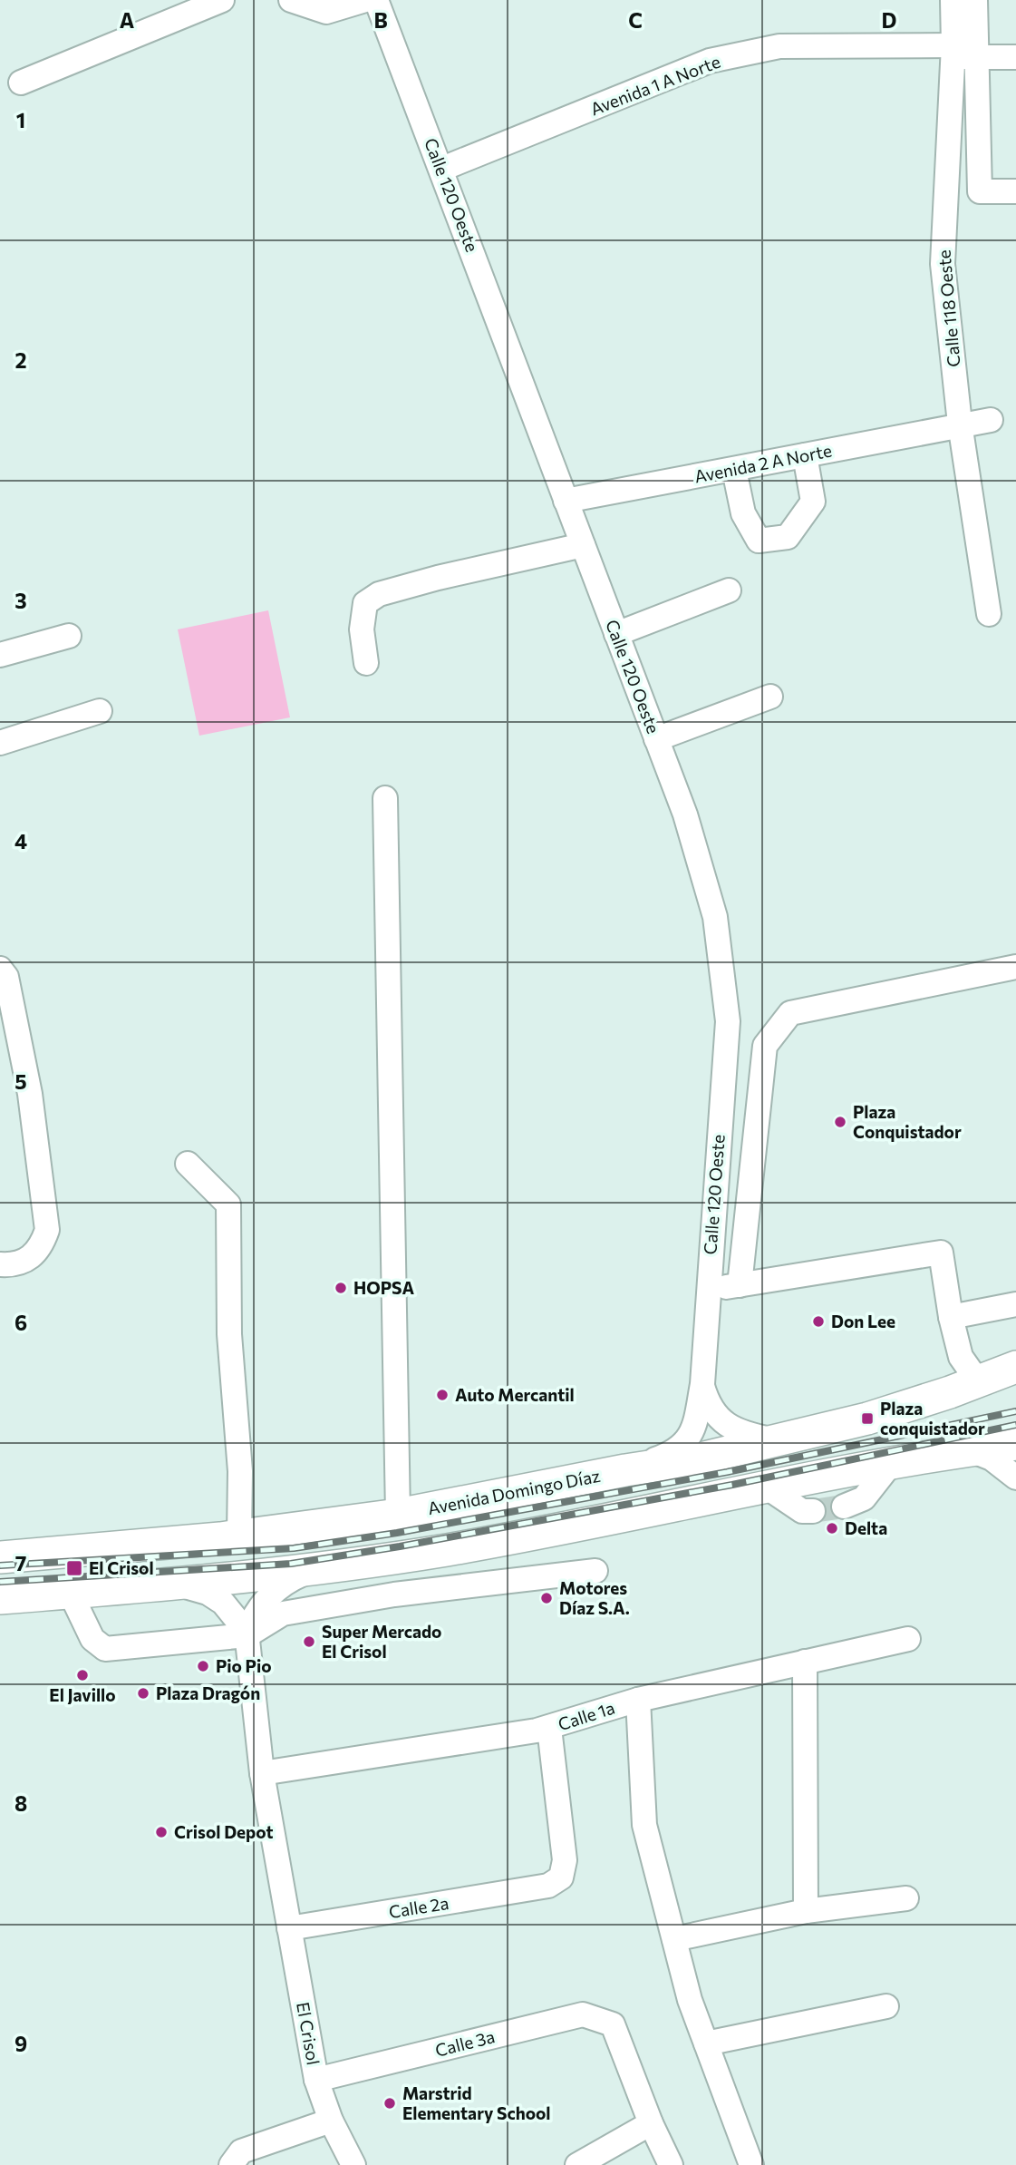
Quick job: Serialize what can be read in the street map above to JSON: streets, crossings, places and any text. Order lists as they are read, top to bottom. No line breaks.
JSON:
{"streets":{"main road":["Avenida Domingo Díaz"],"street":["Avenida 1 A Norte","Calle 120 Oeste","Calle 118 Oeste","Avenida 2 A Norte","Calle 1a","Calle 2a","El Crisol","Calle 3a"]},"crossings":[["Avenida 1 A Norte","Calle 120 Oeste"],["Avenida 1 A Norte","Calle 118 Oeste"],["Calle 120 Oeste","Avenida 2 A Norte"],["Calle 120 Oeste","Avenida Domingo Díaz"],["Calle 118 Oeste","Avenida 2 A Norte"],["Calle 1a","Calle 2a"],["Calle 1a","El Crisol"],["Calle 2a","El Crisol"],["El Crisol","Calle 3a"]],"places":{"other":["Plaza Conquistador","HOPSA","Don Lee","Auto Mercantil","Delta","Motores Díaz S.A.","Super Mercado El Crisol","Pio Pio","El Javillo","Plaza Dragón","Crisol Depot","Marstrid Elementary School"],"transit":["Plaza conquistador","El Crisol"]},"grid":{"columns":["A","B","C","D"],"rows":["1","2","3","4","5","6","7","8","9"]}}
